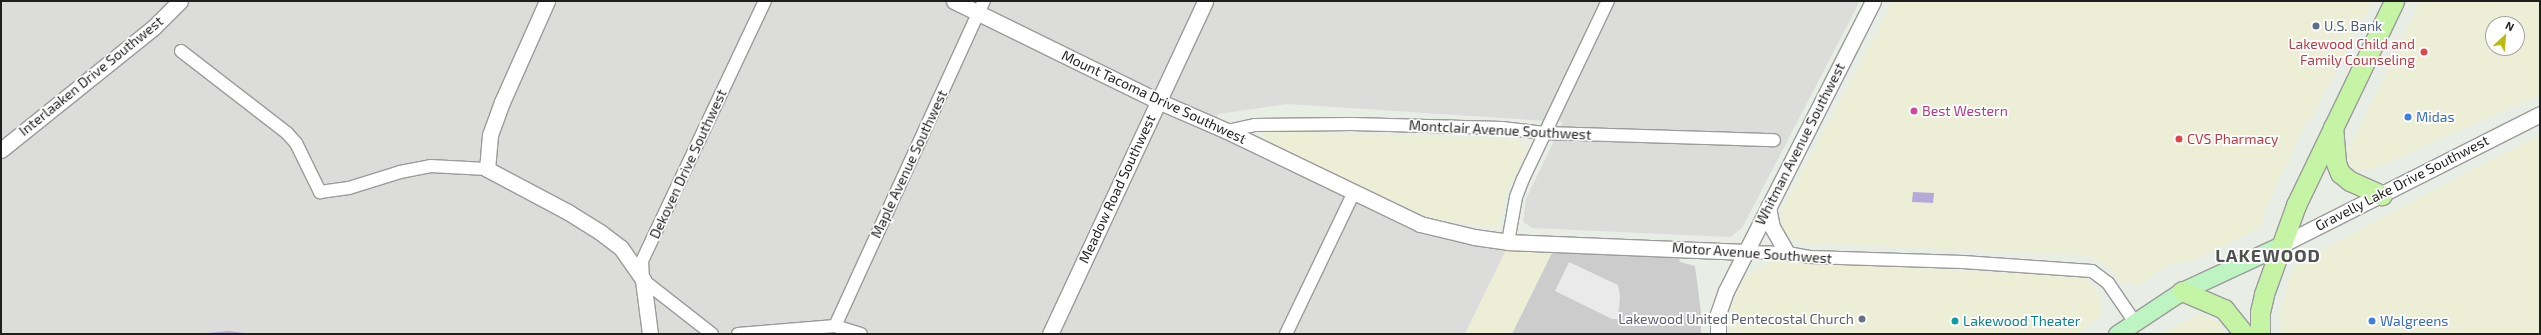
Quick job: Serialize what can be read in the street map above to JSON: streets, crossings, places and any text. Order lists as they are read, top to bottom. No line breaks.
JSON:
{"streets":{"main road":["Gravelly Lake Drive Southwest"],"street":["Interlaaken Drive Southwest","Mount Tacoma Drive Southwest","Montclair Avenue Southwest","Whitman Avenue Southwest","Dekoven Drive Southwest","Maple Avenue Southwest","Meadow Road Southwest","Motor Avenue Southwest"]},"crossings":[["Mount Tacoma Drive Southwest","Montclair Avenue Southwest"],["Mount Tacoma Drive Southwest","Maple Avenue Southwest"],["Mount Tacoma Drive Southwest","Meadow Road Southwest"],["Mount Tacoma Drive Southwest","Motor Avenue Southwest"],["Whitman Avenue Southwest","Motor Avenue Southwest"],["Gravelly Lake Drive Southwest","Motor Avenue Southwest"]],"districts":["LAKEWOOD"],"places":["U.S. Bank","Lakewood Child and Family Counseling","Best Western","Midas","CVS Pharmacy","Lakewood United Pentecostal Church","Lakewood Theater","Walgreens"],"north":"top right"}
